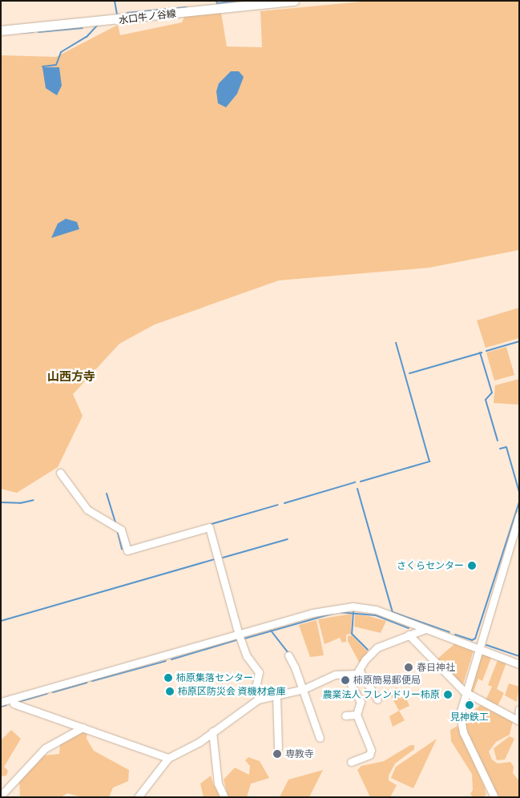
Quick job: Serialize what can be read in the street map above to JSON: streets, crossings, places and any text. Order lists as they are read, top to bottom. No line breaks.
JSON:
{"streets":{"main road":["水口牛ノ谷線"]},"districts":["山西方寺"],"places":["さくらセンター","春日神社","柿原集落センター","柿原簡易郵便局","柿原区防災会 資機材倉庫","農業法人 フレンドリー柿原","見神鉄工","専教寺"]}
